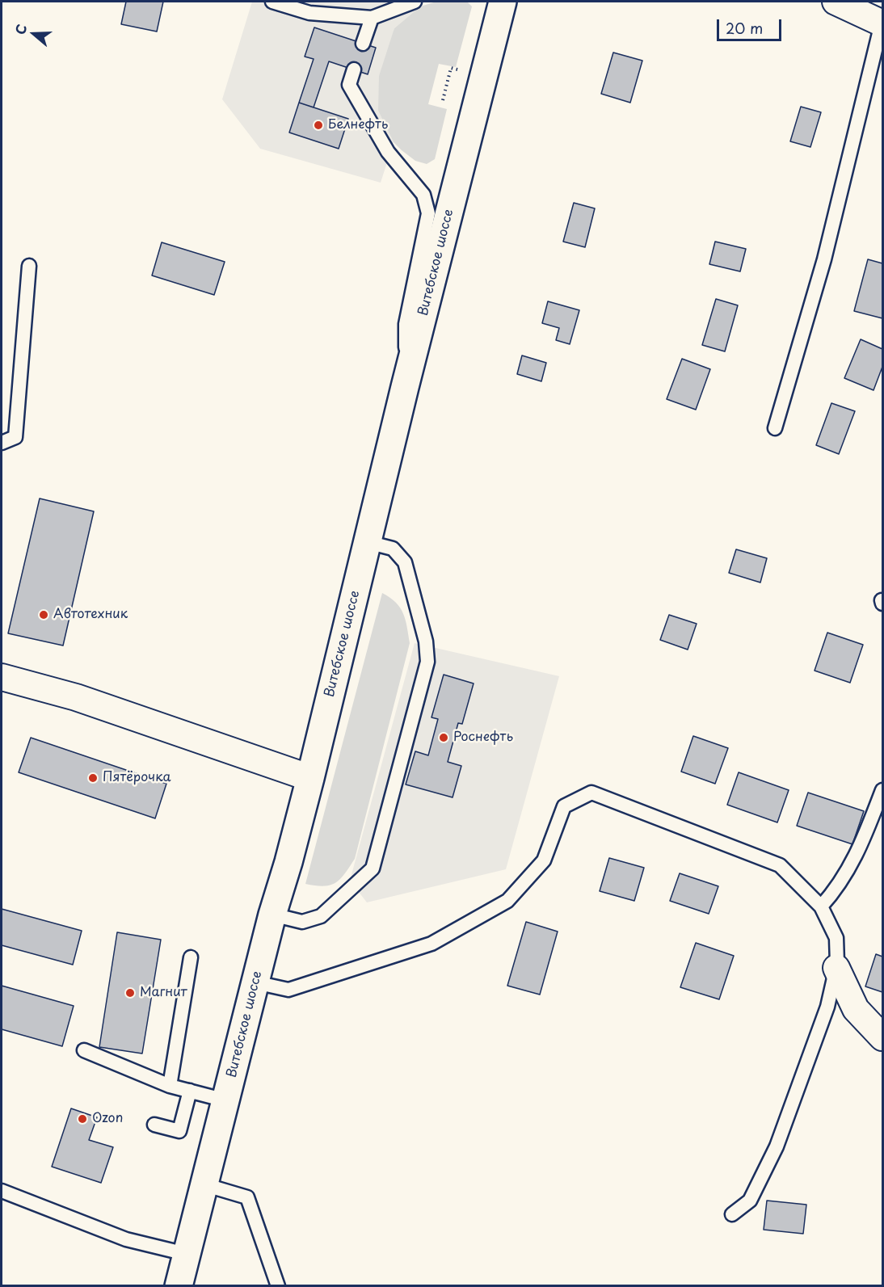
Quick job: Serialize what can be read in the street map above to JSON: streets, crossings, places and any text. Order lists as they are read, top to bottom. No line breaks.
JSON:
{"streets":{"main road":["Витебское шоссе"]},"places":["Белнефть","Автотехник","Роснефть","Пятёрочка","Магнит","Ozon"],"scale_bar":"20 m","north":"left"}
